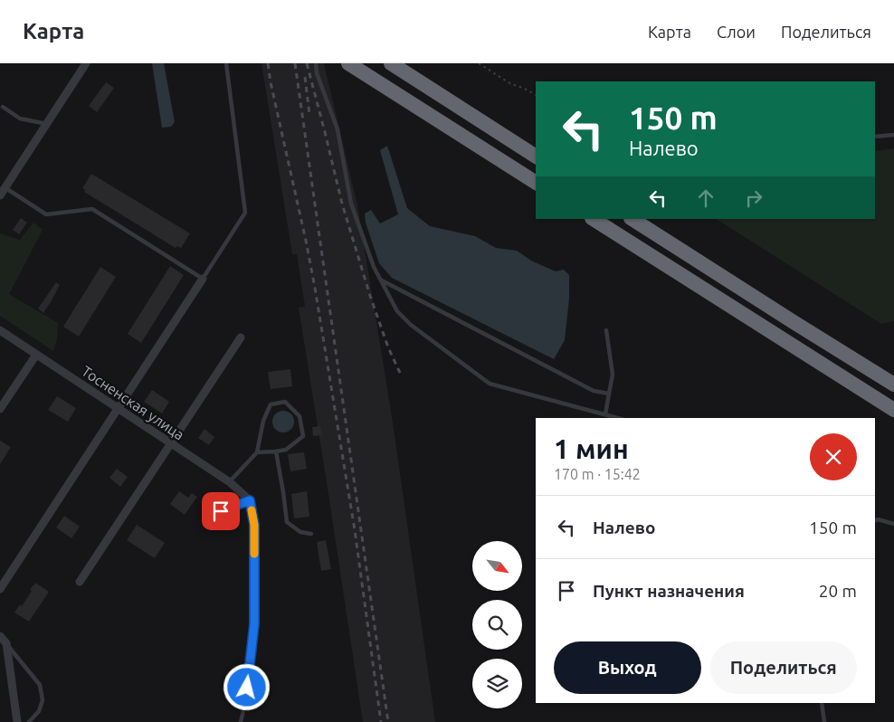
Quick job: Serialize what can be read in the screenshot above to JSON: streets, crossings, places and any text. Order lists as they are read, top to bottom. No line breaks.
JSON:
{"streets":{"street":["Тосненская улица"]},"north":"bottom right","page":{"header":"Карта","nav":["Карта","Слои","Поделиться"],"turn":["150 m","Налево"],"heading":["1 мин","170 m · 15:42"],"list":[{"name":"Налево","value":"150 m"},{"name":"Пункт назначения","value":"20 m"}],"buttons":["Выход","Поделиться"]}}
